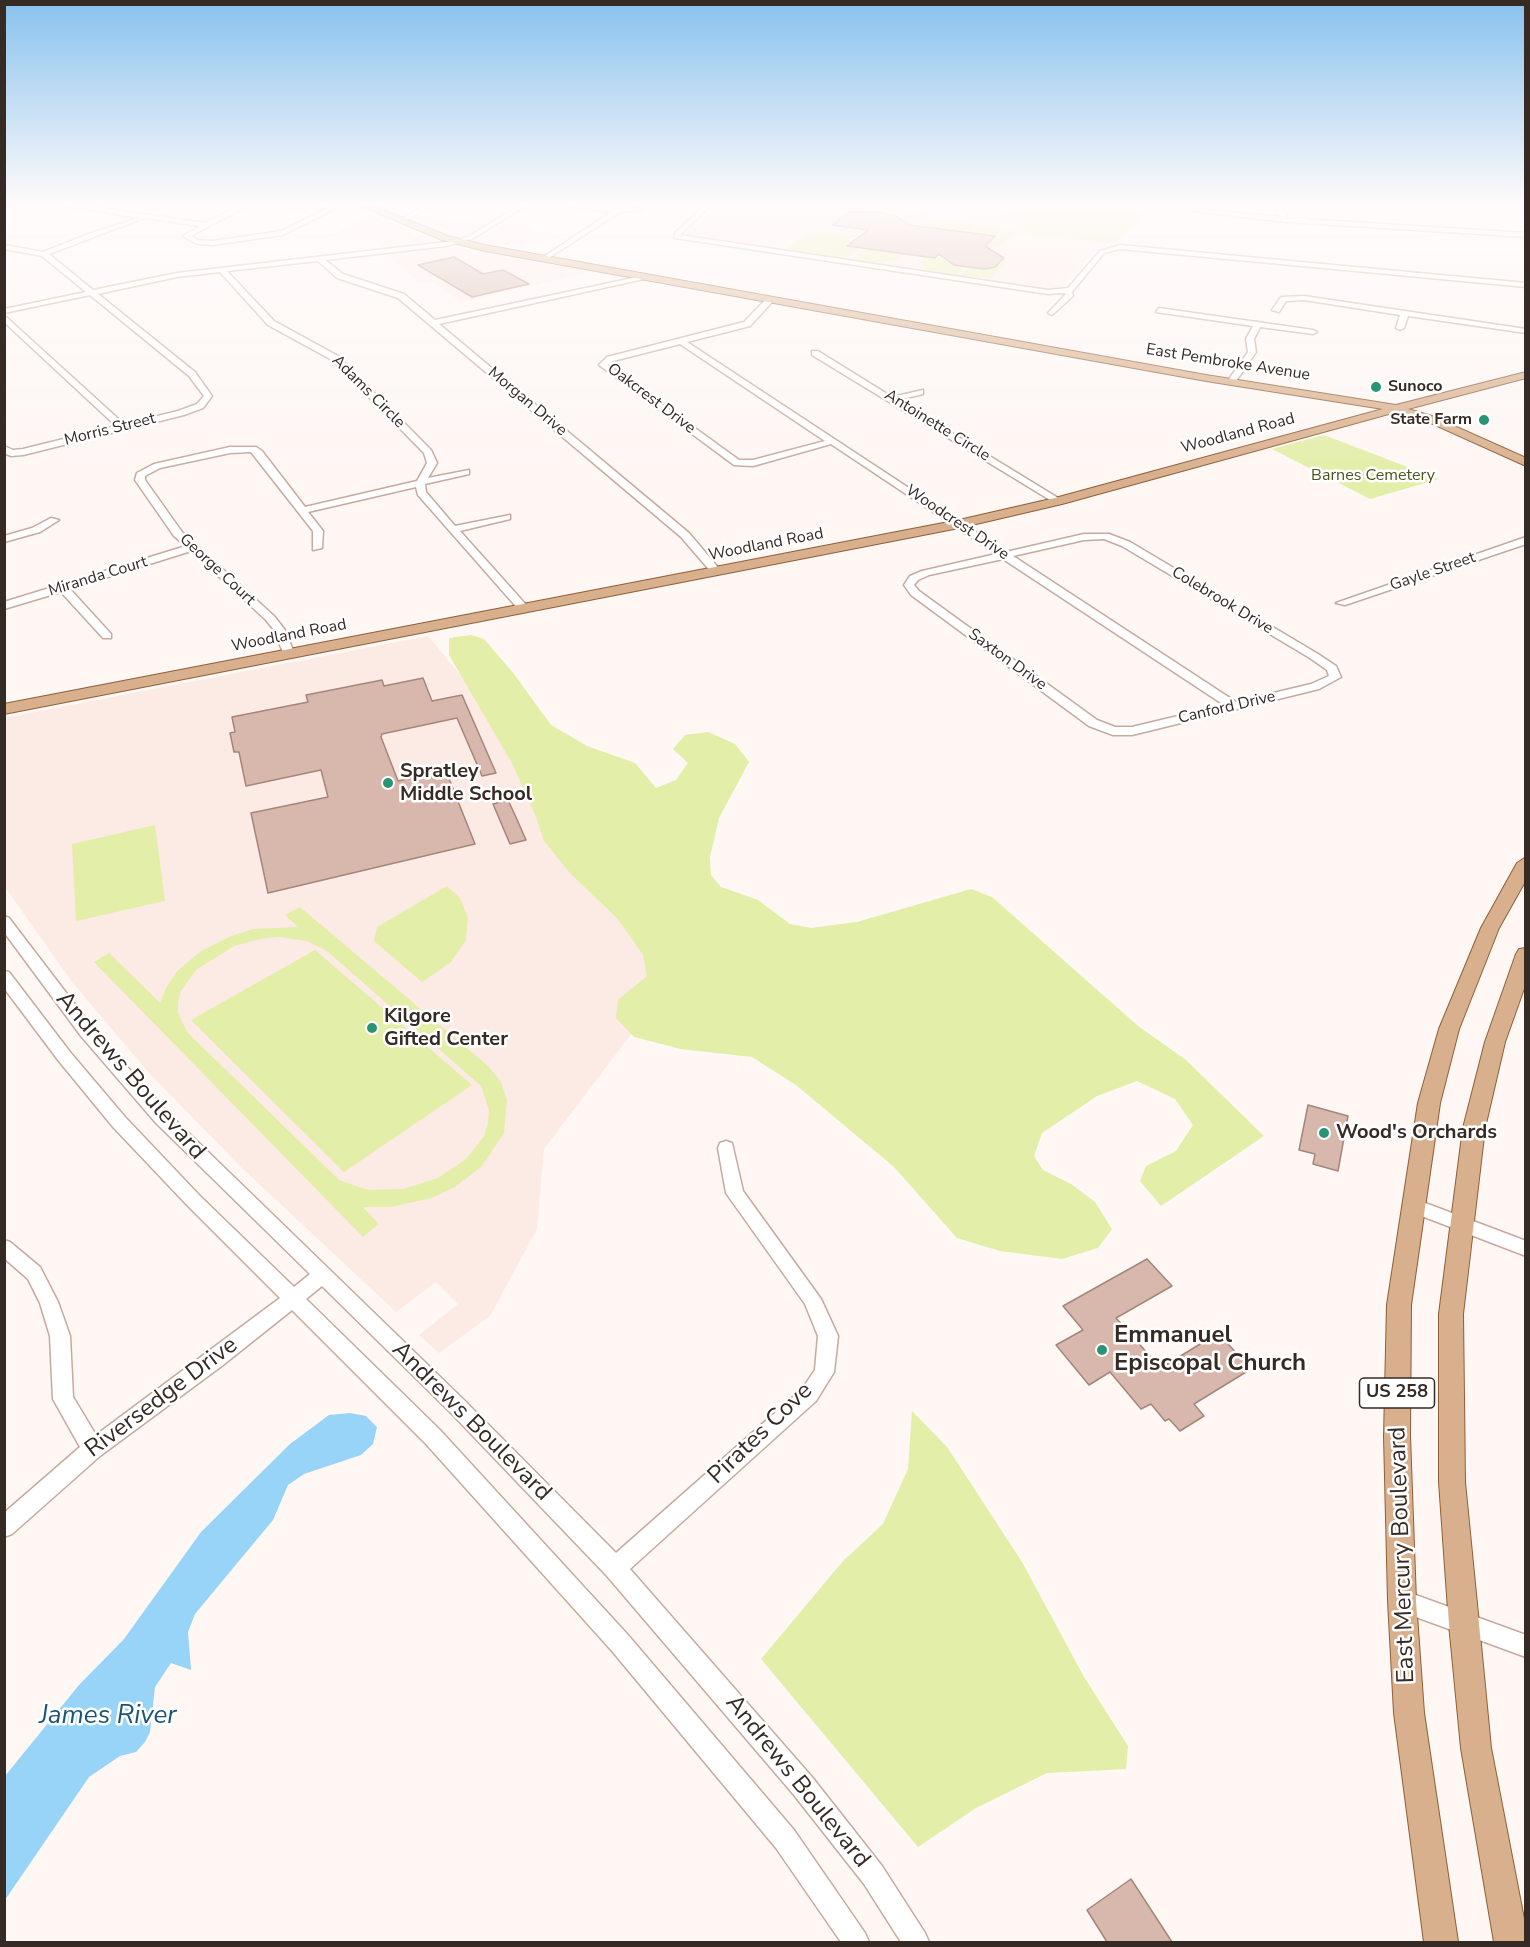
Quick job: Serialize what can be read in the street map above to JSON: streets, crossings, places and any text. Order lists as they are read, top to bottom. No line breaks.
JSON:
{"streets":{"main road":["East Pembroke Avenue","Woodland Road","US 258","East Mercury Boulevard"],"street":["Adams Circle","Oakcrest Drive","Morgan Drive","Antoinette Circle","Morris Street","Woodcrest Drive","George Court","Gayle Street","Miranda Court","Colebrook Drive","Saxton Drive","Canford Drive","Andrews Boulevard","Riversedge Drive","Pirates Cove"]},"crossings":[["East Pembroke Avenue","Oakcrest Drive"],["East Pembroke Avenue","Woodland Road"],["Oakcrest Drive","Woodcrest Drive"],["Morgan Drive","Woodland Road"],["Antoinette Circle","Woodland Road"],["Woodland Road","Woodcrest Drive"],["Woodland Road","George Court"],["Woodcrest Drive","Colebrook Drive"],["Woodcrest Drive","Saxton Drive"],["Woodcrest Drive","Canford Drive"],["George Court","Miranda Court"],["Colebrook Drive","Saxton Drive"],["Colebrook Drive","Canford Drive"],["Saxton Drive","Canford Drive"],["Andrews Boulevard","Riversedge Drive"],["Andrews Boulevard","Pirates Cove"]],"water":["James River"],"parks":["Barnes Cemetery"],"places":["Sunoco","State Farm","Spratley Middle School","Kilgore Gifted Center","Wood's Orchards","Emmanuel Episcopal Church"]}
